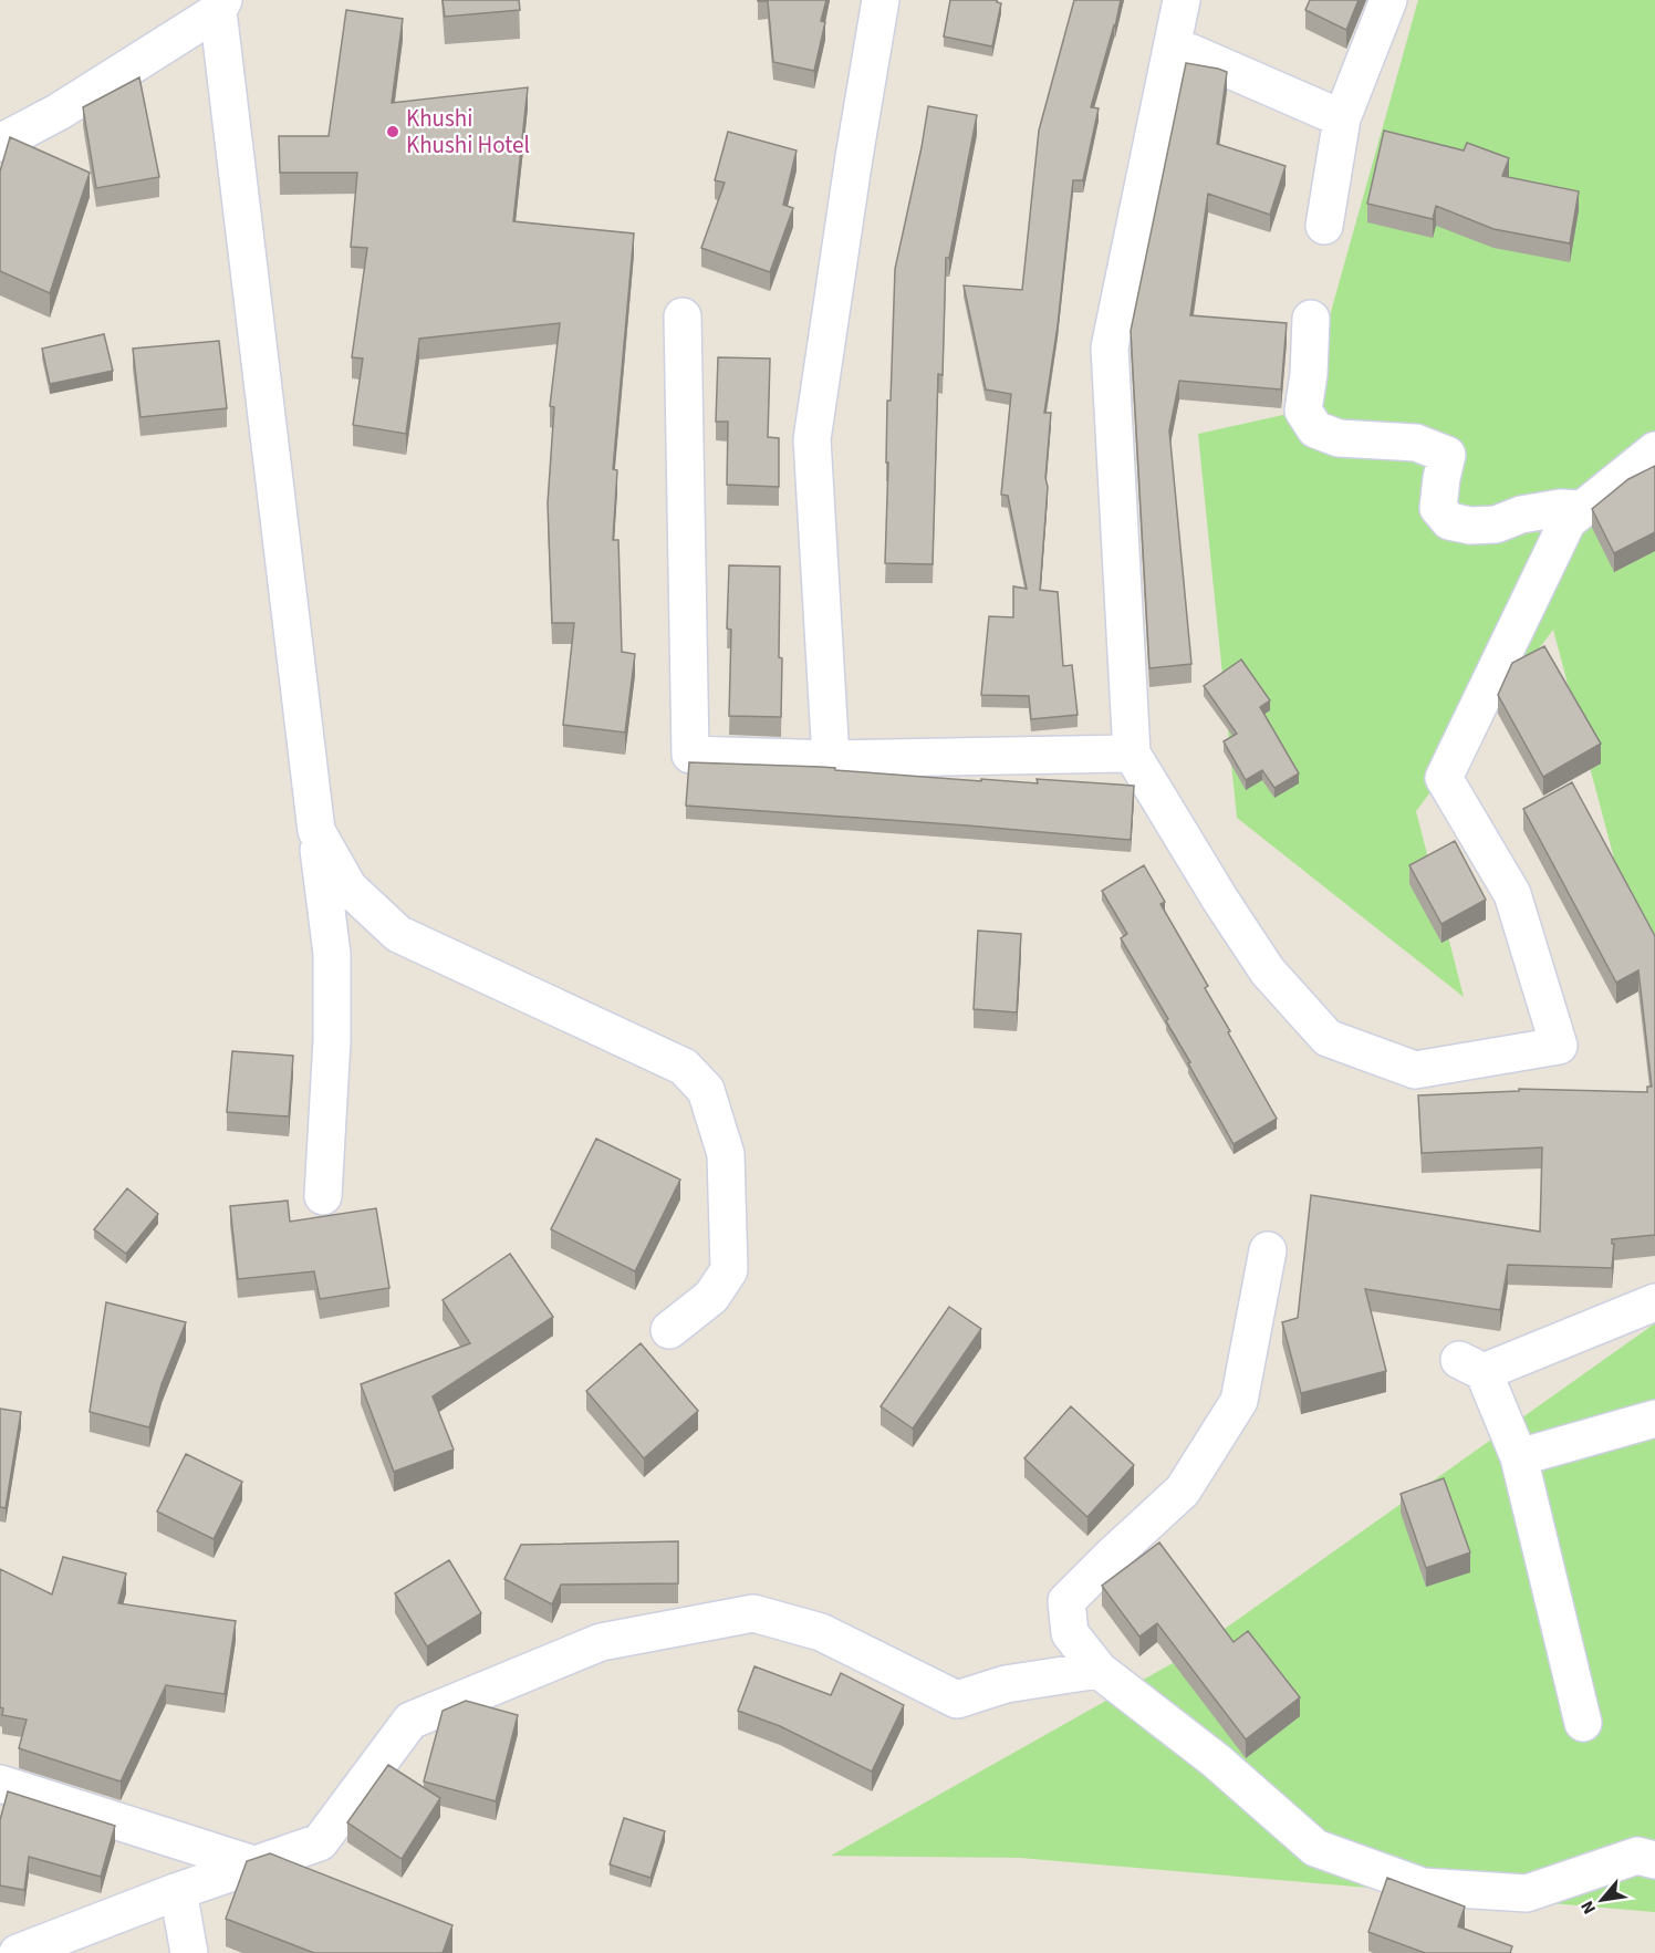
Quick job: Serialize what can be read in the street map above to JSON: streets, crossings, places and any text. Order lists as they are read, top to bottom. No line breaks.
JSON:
{"places":["Khushi Khushi Hotel"],"north":"bottom left"}
